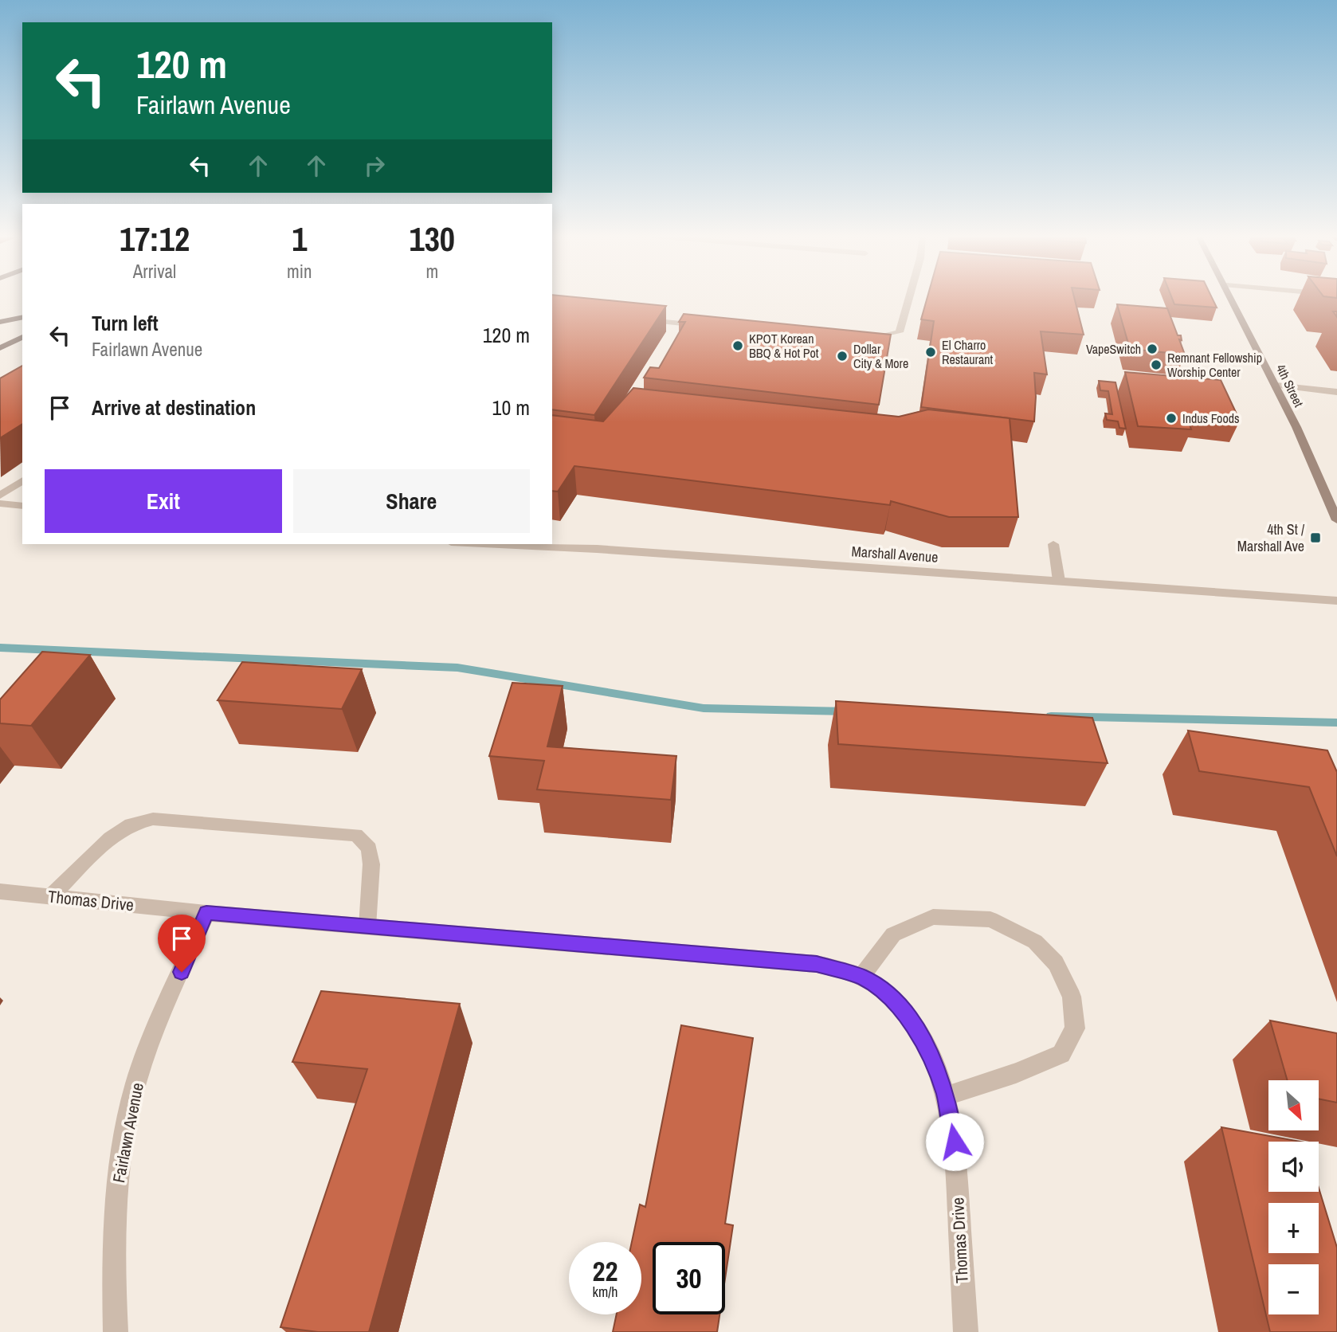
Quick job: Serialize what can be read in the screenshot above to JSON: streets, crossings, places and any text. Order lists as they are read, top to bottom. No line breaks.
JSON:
{"streets":{"street":["4th Street","Marshall Avenue","Thomas Drive","Fairlawn Avenue"]},"crossings":[["Thomas Drive","Fairlawn Avenue"]],"places":{"other":["KPOT Korean BBQ & Hot Pot","VapeSwitch","El Charro Restaurant","Dollar City & More","Remnant Fellowship Worship Center","Indus Foods"],"transit":["4th St / Marshall Ave"]},"north":"bottom right","page":{"turn":["120 m","Fairlawn Avenue"],"eta":["17:12","Arrival","1","min","130","m"],"list":[{"name":"Turn left","note":"Fairlawn Avenue","value":"120 m"},{"name":"Arrive at destination","value":"10 m"}],"buttons":["Exit","Share"],"map_buttons":["+","−"],"speed":"22 km/h","limit":"30"}}
